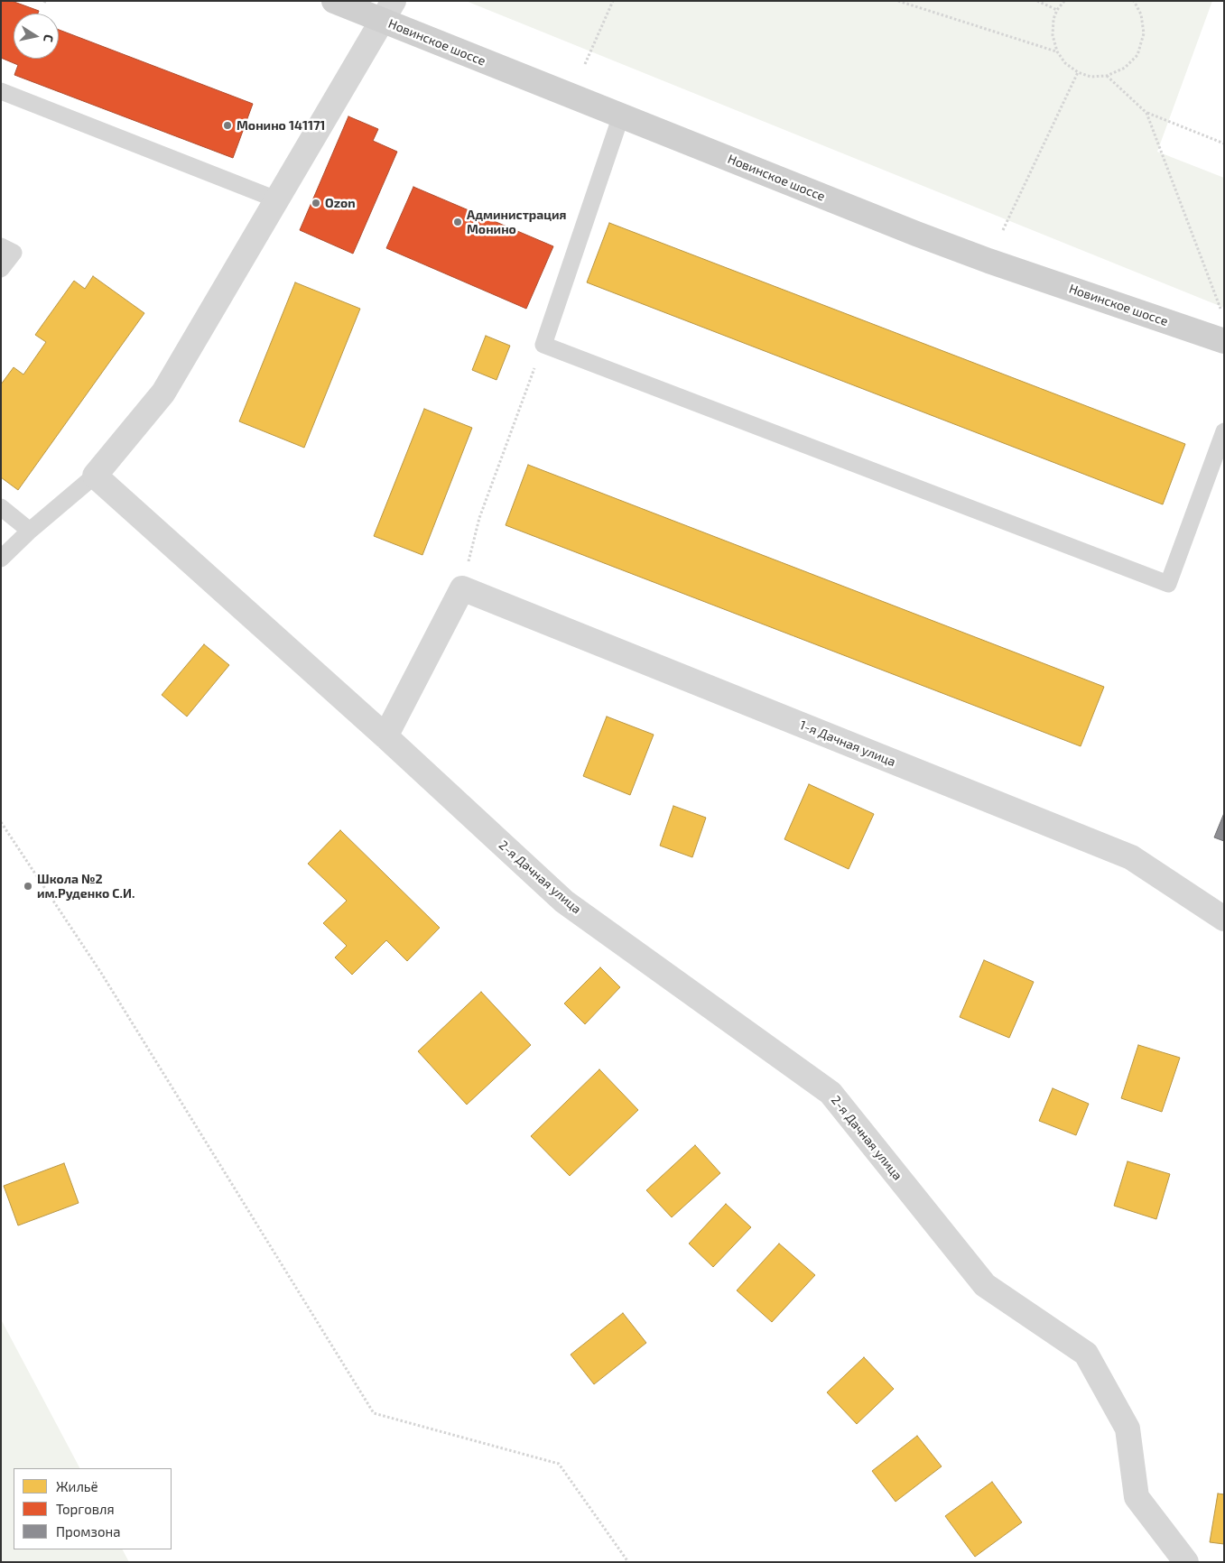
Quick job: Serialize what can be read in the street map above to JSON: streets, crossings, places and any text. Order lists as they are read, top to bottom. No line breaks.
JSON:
{"streets":{"main road":["Новинское шоссе"],"street":["1-я Дачная улица","2-я Дачная улица"]},"places":["Монино 141171","Ozon","Администрация Монино","Школа №2 им.Руденко С.И."],"legend":["Жильё","Торговля","Промзона"],"north":"right"}
